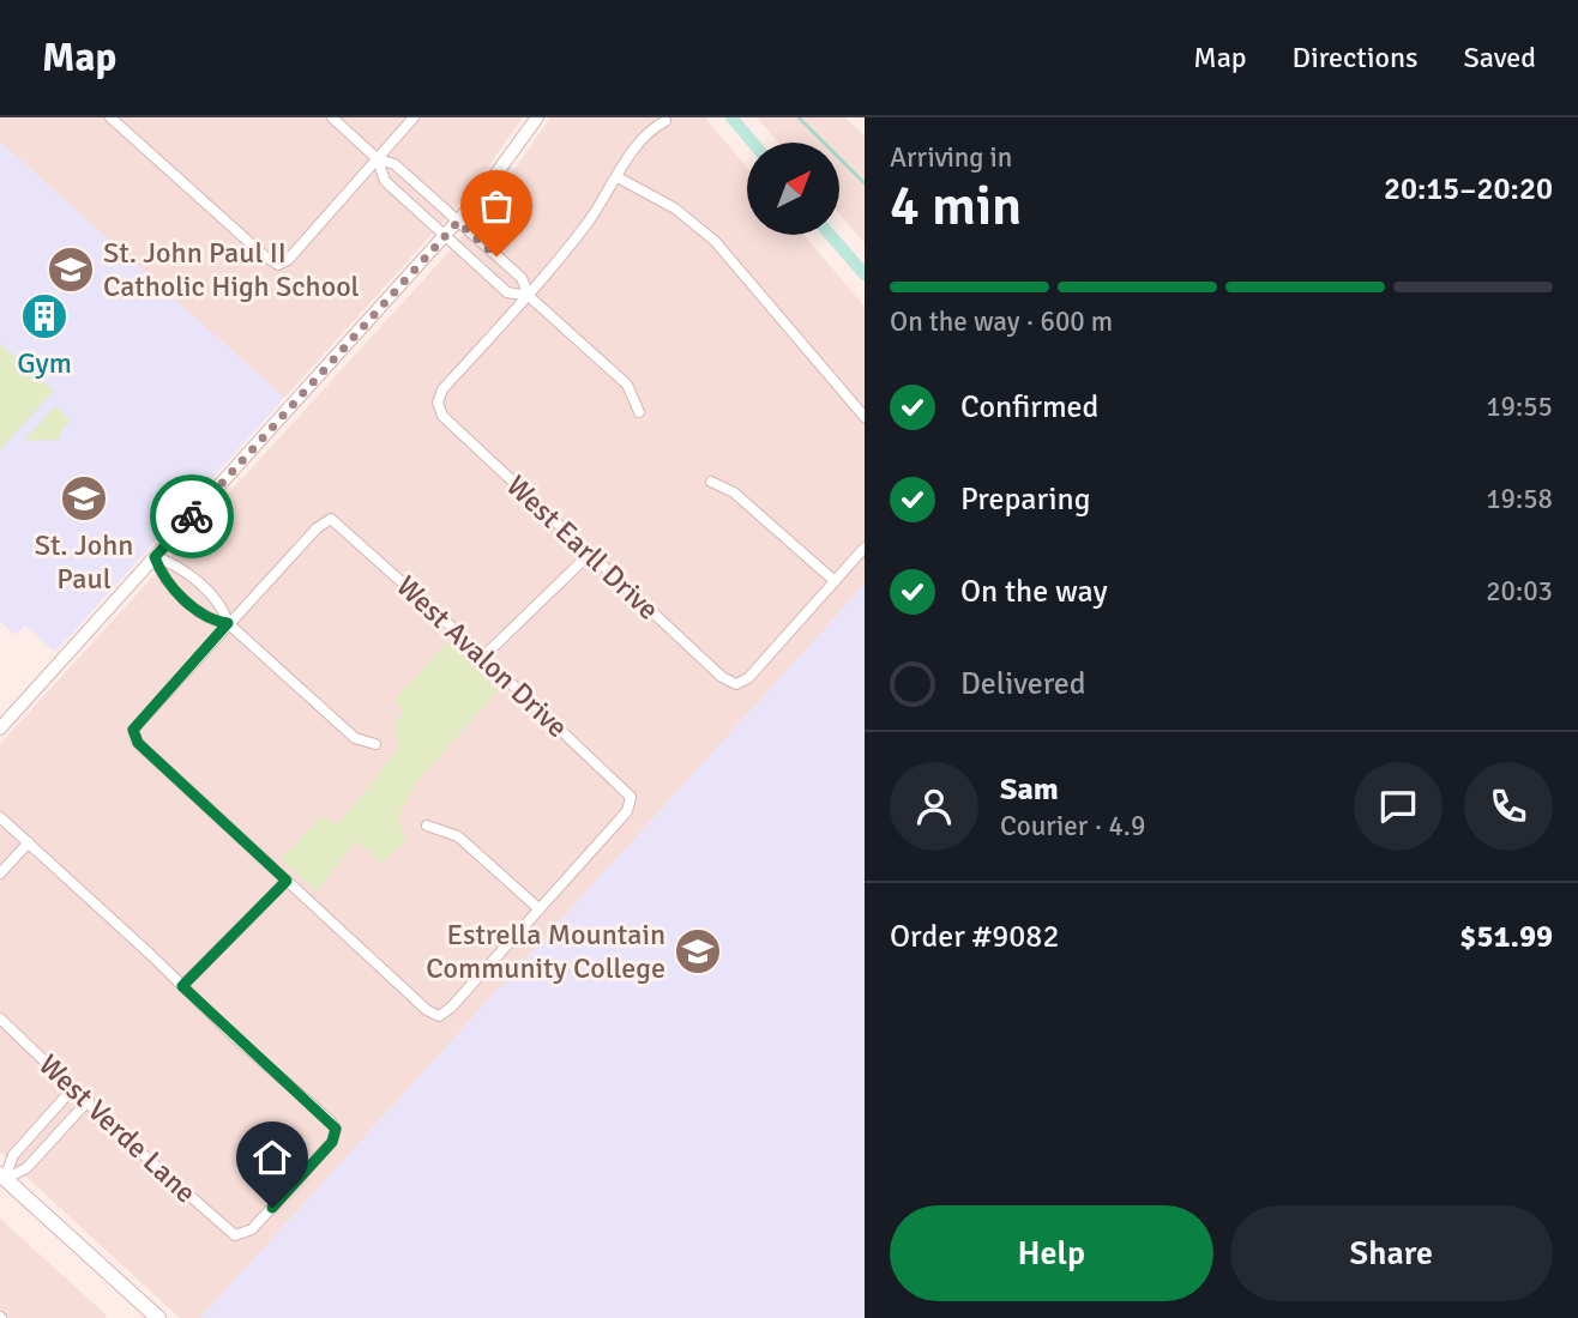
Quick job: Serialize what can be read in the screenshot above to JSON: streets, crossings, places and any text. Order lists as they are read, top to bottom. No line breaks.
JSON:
{"streets":{"street":["West Earll Drive","West Avalon Drive","West Verde Lane"]},"places":{"school or university":["St. John Paul II Catholic High School","St. John Paul","Estrella Mountain Community College"],"building":["Gym"]},"north":"top right","page":{"header":"Map","nav":["Map","Directions","Saved"],"heading":["4 min","Arriving in","20:15–20:20"],"panel":["Sam","Courier · 4.9","Order #9082","$51.99"],"bar":"On the way · 600 m","list":[["Confirmed","19:55"],["Preparing","19:58"],["On the way","20:03"],"Delivered"],"buttons":["Help","Share"]}}
